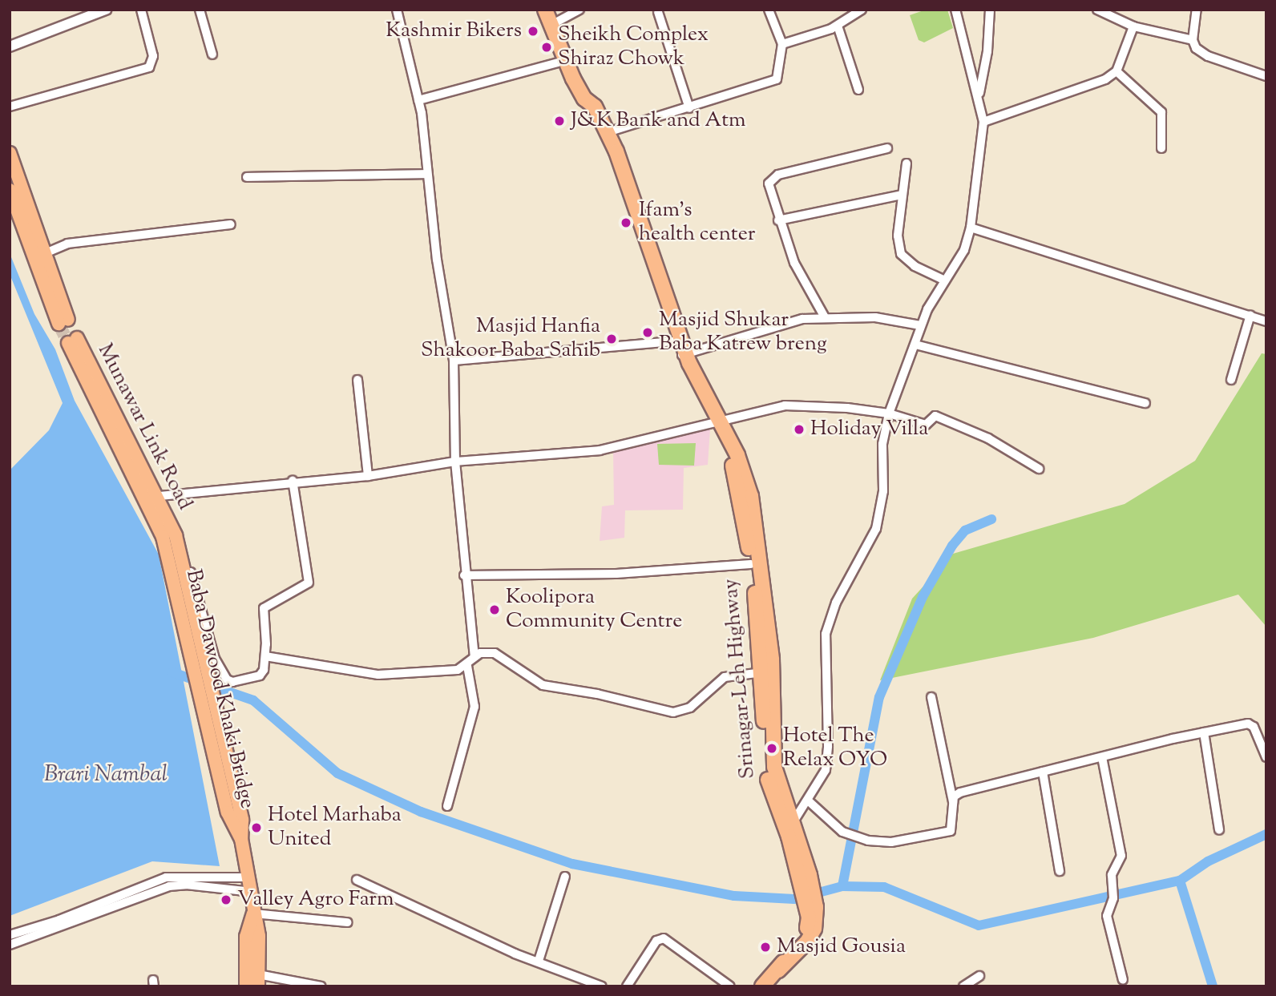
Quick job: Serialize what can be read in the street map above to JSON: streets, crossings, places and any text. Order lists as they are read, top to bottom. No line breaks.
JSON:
{"streets":{"highway":["Srinagar-Leh Highway"],"main road":["Munawar Link Road","Baba Dawood Khaki Bridge"]},"crossings":[["Munawar Link Road","Baba Dawood Khaki Bridge"]],"water":["Brari Nambal"],"places":["Kashmir Bikers","Sheikh Complex Shiraz Chowk","J&K Bank and Atm","Ifam's health center","Masjid Shukar Baba Katrew breng","Masjid Hanfia Shakoor Baba Sahib","Holiday Villa","Koolipora Community Centre","Hotel The Relax OYO","Hotel Marhaba United","Valley Agro Farm","Masjid Gousia"]}
